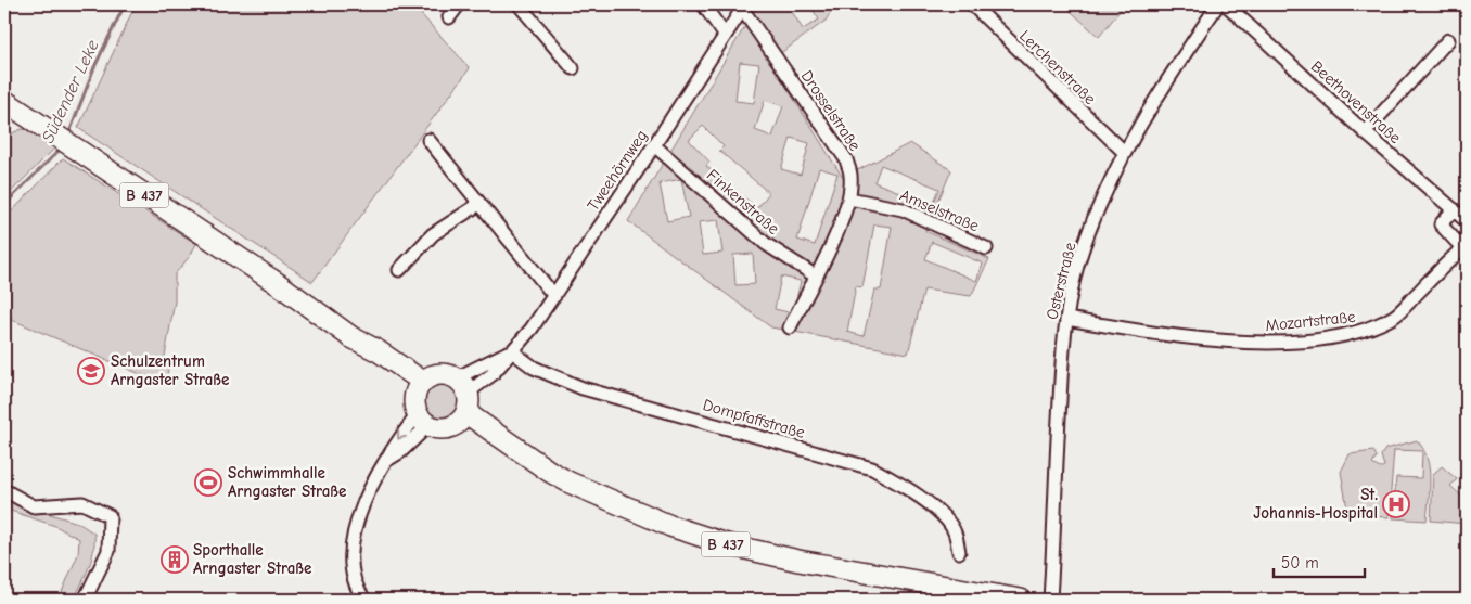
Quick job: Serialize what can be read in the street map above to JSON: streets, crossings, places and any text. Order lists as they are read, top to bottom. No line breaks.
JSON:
{"streets":{"main road":["B 437"],"street":["Lerchenstraße","Beethovenstraße","Drosselstraße","Tweehörnweg","Finkenstraße","Amselstraße","Osterstraße","Mozartstraße","Dompfaffstraße"]},"crossings":[["Lerchenstraße","Osterstraße"],["Drosselstraße","Tweehörnweg"],["Drosselstraße","Finkenstraße"],["Drosselstraße","Amselstraße"],["Tweehörnweg","B 437"],["Tweehörnweg","Finkenstraße"],["Tweehörnweg","Dompfaffstraße"],["Osterstraße","Mozartstraße"]],"water":["Südender Leke"],"places":{"school or university":["Schulzentrum Arngaster Straße"],"sports":["Schwimmhalle Arngaster Straße"],"hospital":["St. Johannis-Hospital"],"building":["Sporthalle Arngaster Straße"]},"scale_bar":"50 m"}
